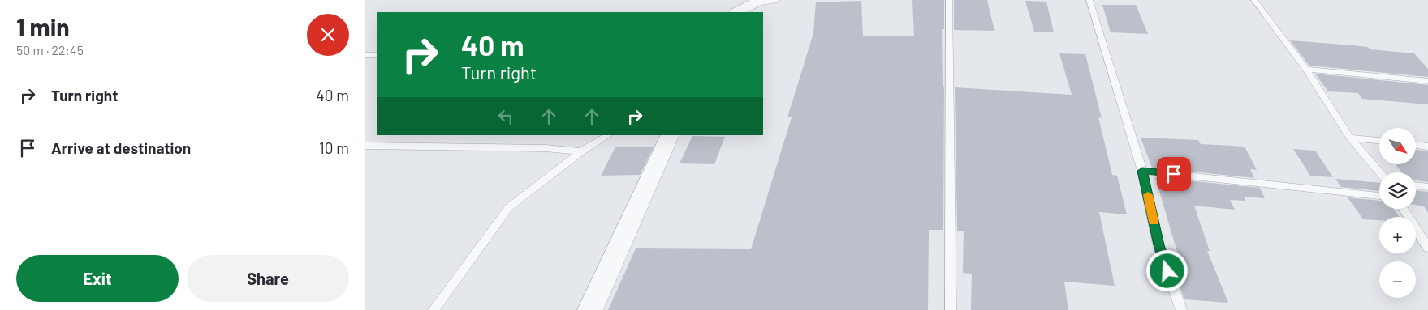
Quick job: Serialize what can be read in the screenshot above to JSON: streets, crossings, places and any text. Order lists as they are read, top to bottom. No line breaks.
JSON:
{"north":"bottom right","page":{"heading":["1 min","50 m · 22:45"],"turn":["40 m","Turn right"],"list":[{"name":"Turn right","value":"40 m"},{"name":"Arrive at destination","value":"10 m"}],"map_buttons":["+","−"],"buttons":["Exit","Share"]}}
